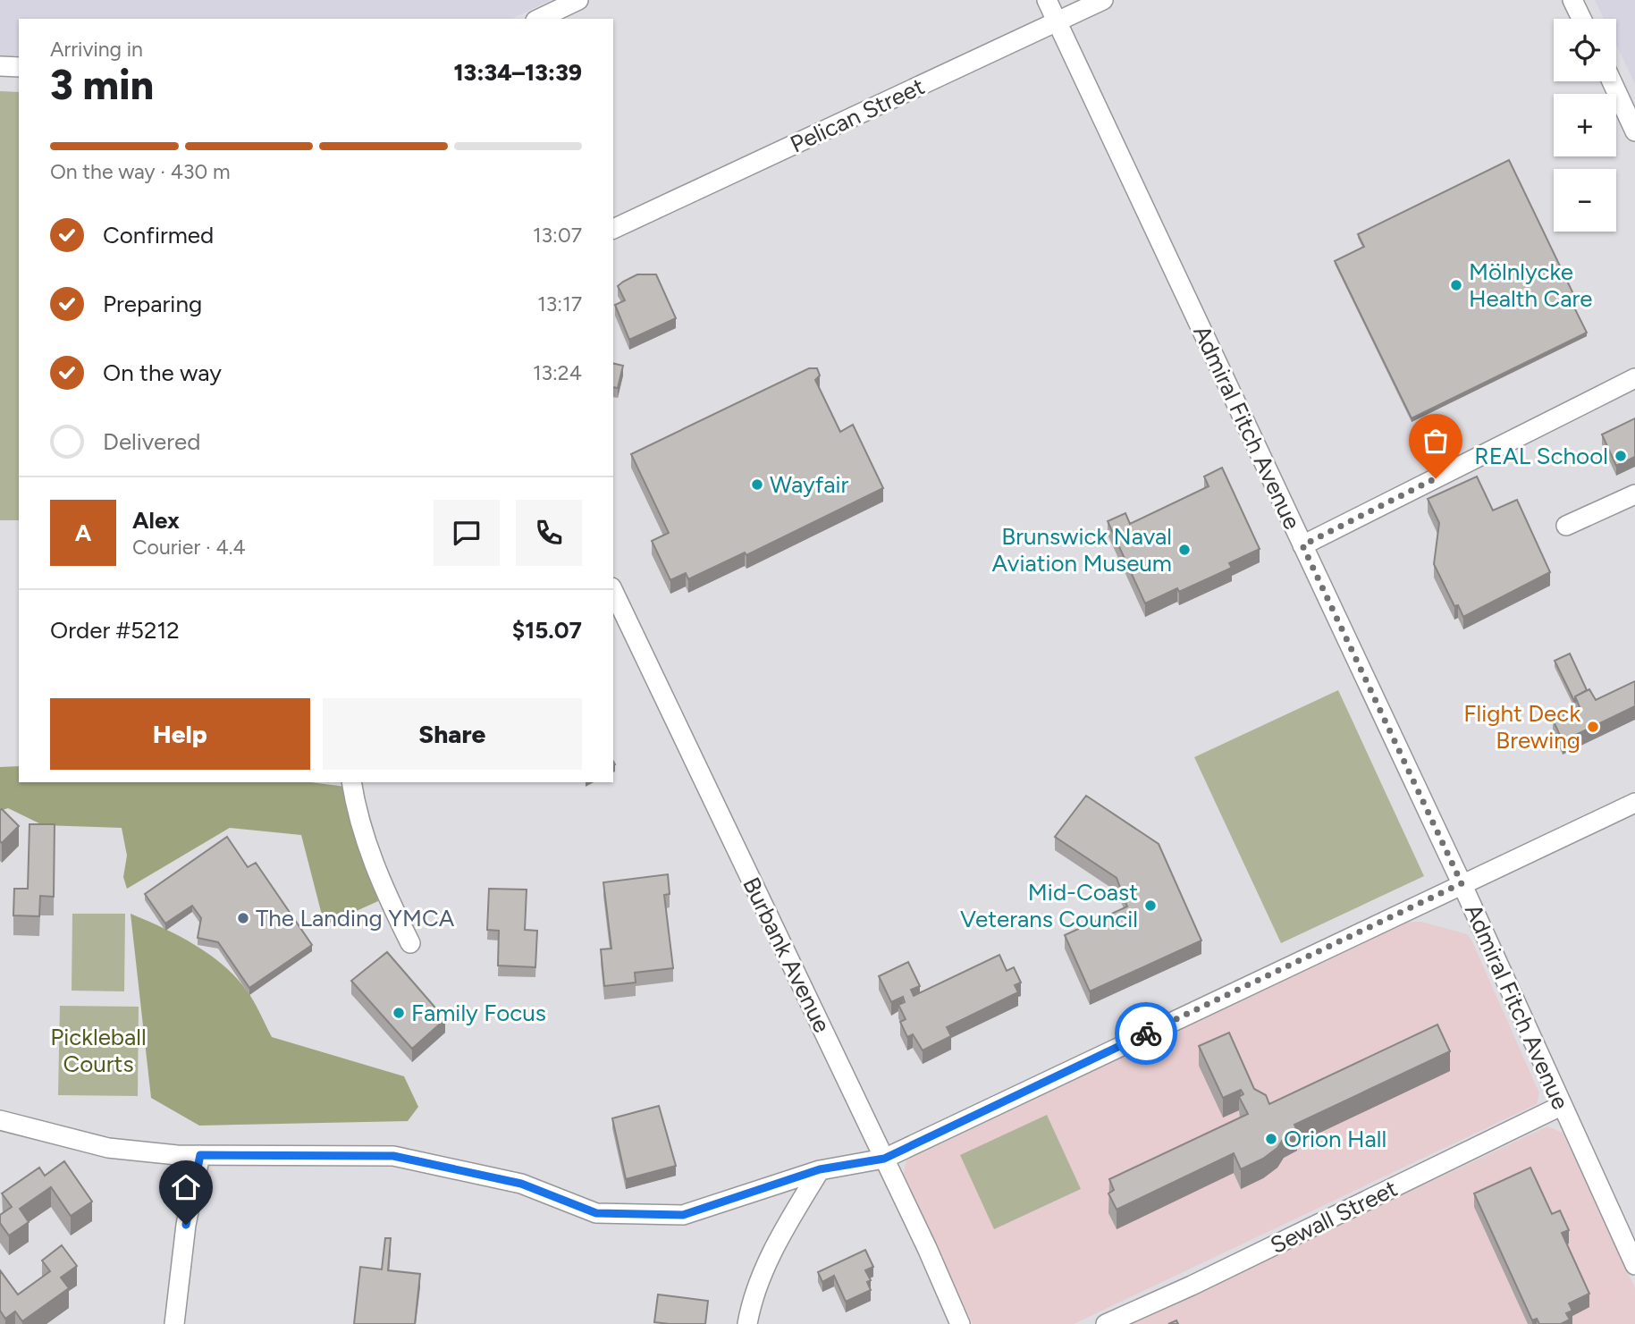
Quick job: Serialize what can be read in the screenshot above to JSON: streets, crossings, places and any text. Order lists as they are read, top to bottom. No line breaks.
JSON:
{"streets":{"street":["Pelican Street","Admiral Fitch Avenue","Burbank Avenue","Sewall Street"]},"crossings":[["Pelican Street","Admiral Fitch Avenue"],["Admiral Fitch Avenue","Sewall Street"]],"parks":["Pickleball Courts"],"places":["Mölnlycke Health Care","REAL School","Wayfair","Brunswick Naval Aviation Museum","Flight Deck Brewing","Mid-Coast Veterans Council","The Landing YMCA","Family Focus","Orion Hall"],"page":{"map_buttons":["+","−"],"heading":["3 min","Arriving in","13:34–13:39"],"panel":["Alex","Courier · 4.4","Order #5212","$15.07"],"bar":"On the way · 430 m","list":[["Confirmed","13:07"],["Preparing","13:17"],["On the way","13:24"],"Delivered"],"round":"A","buttons":["Help","Share"]}}
